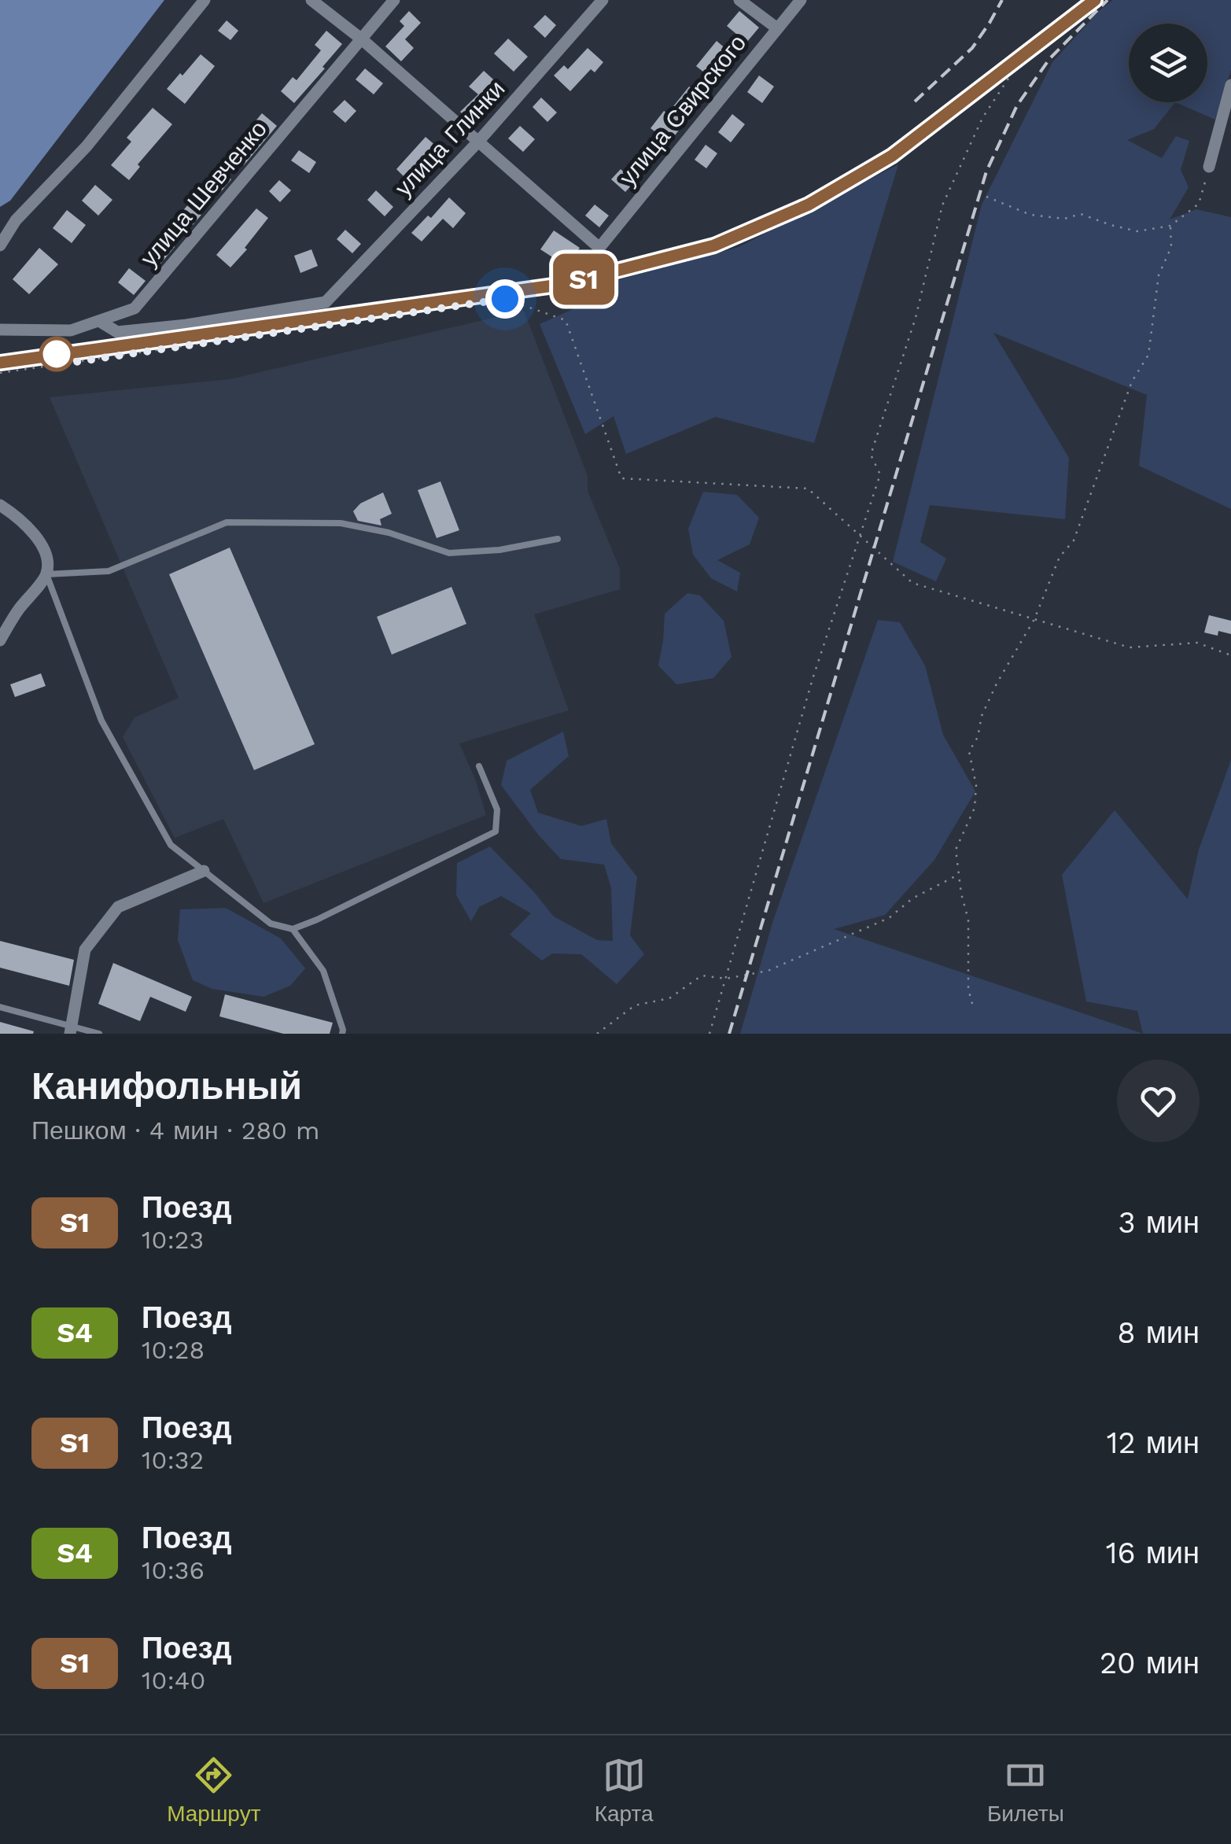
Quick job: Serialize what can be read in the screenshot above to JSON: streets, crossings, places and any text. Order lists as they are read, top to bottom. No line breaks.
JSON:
{"streets":{"street":["улица Свирского","улица Глинки","улица Шевченко"]},"crossings":[["улица Свирского","улица Глинки"],["улица Глинки","улица Шевченко"]],"page":{"on_map":"S1","heading":["Канифольный","Пешком · 4 мин · 280 m"],"list":[{"mark":"S1","name":"Поезд","note":"10:23","value":"3 мин"},{"mark":"S4","name":"Поезд","note":"10:28","value":"8 мин"},{"mark":"S1","name":"Поезд","note":"10:32","value":"12 мин"},{"mark":"S4","name":"Поезд","note":"10:36","value":"16 мин"},{"mark":"S1","name":"Поезд","note":"10:40","value":"20 мин"}],"tabs":["Маршрут","Карта","Билеты"]}}
